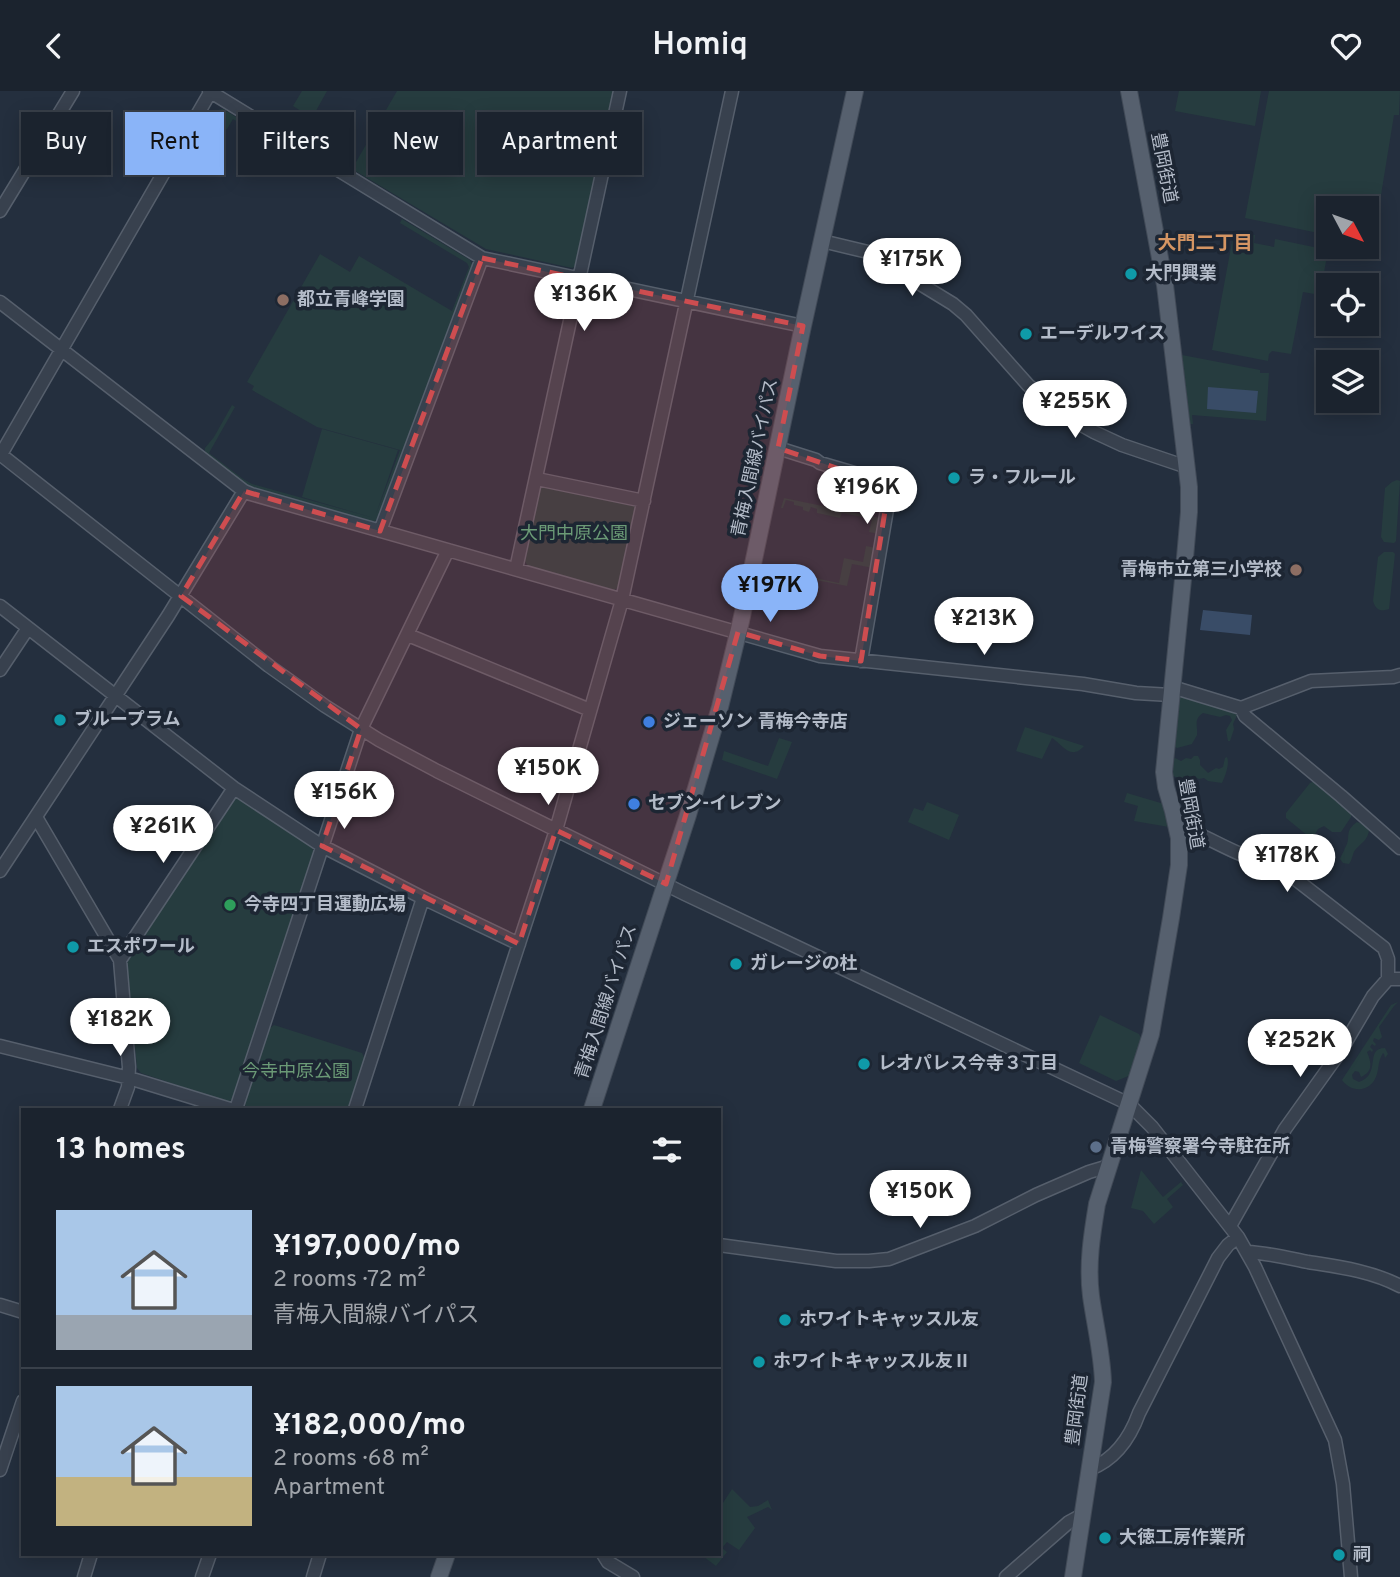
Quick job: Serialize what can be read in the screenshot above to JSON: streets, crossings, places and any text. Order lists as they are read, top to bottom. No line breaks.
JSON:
{"streets":{"main road":["豊岡街道","青梅入間線バイパス"]},"districts":["大門二丁目"],"parks":["大門中原公園","今寺中原公園"],"places":["大門興業","都立青峰学園","エーデルワイス","ラ・フルール","青梅市立第三小学校","ブループラム","ジェーソン 青梅今寺店","セブン-イレブン","今寺四丁目運動広場","エスポワール","ガレージの杜","レオパレス今寺３丁目","青梅警察署今寺駐在所","ホワイトキャッスル友","ホワイトキャッスル友Ⅱ","大徳工房作業所","祠"],"north":"bottom right","page":{"header":"Homiq","chip":["Buy","Rent","Filters","New","Apartment"],"price":["¥175K","¥136K","¥255K","¥196K","¥197K","¥213K","¥150K","¥156K","¥261K","¥178K","¥182K","¥252K","¥150K"],"heading":"13 homes","list":[{"name":"¥197,000/mo","note":"2 rooms · 72 m² · 青梅入間線バイパス"},{"name":"¥182,000/mo","note":"2 rooms · 68 m² · Apartment"}]}}
